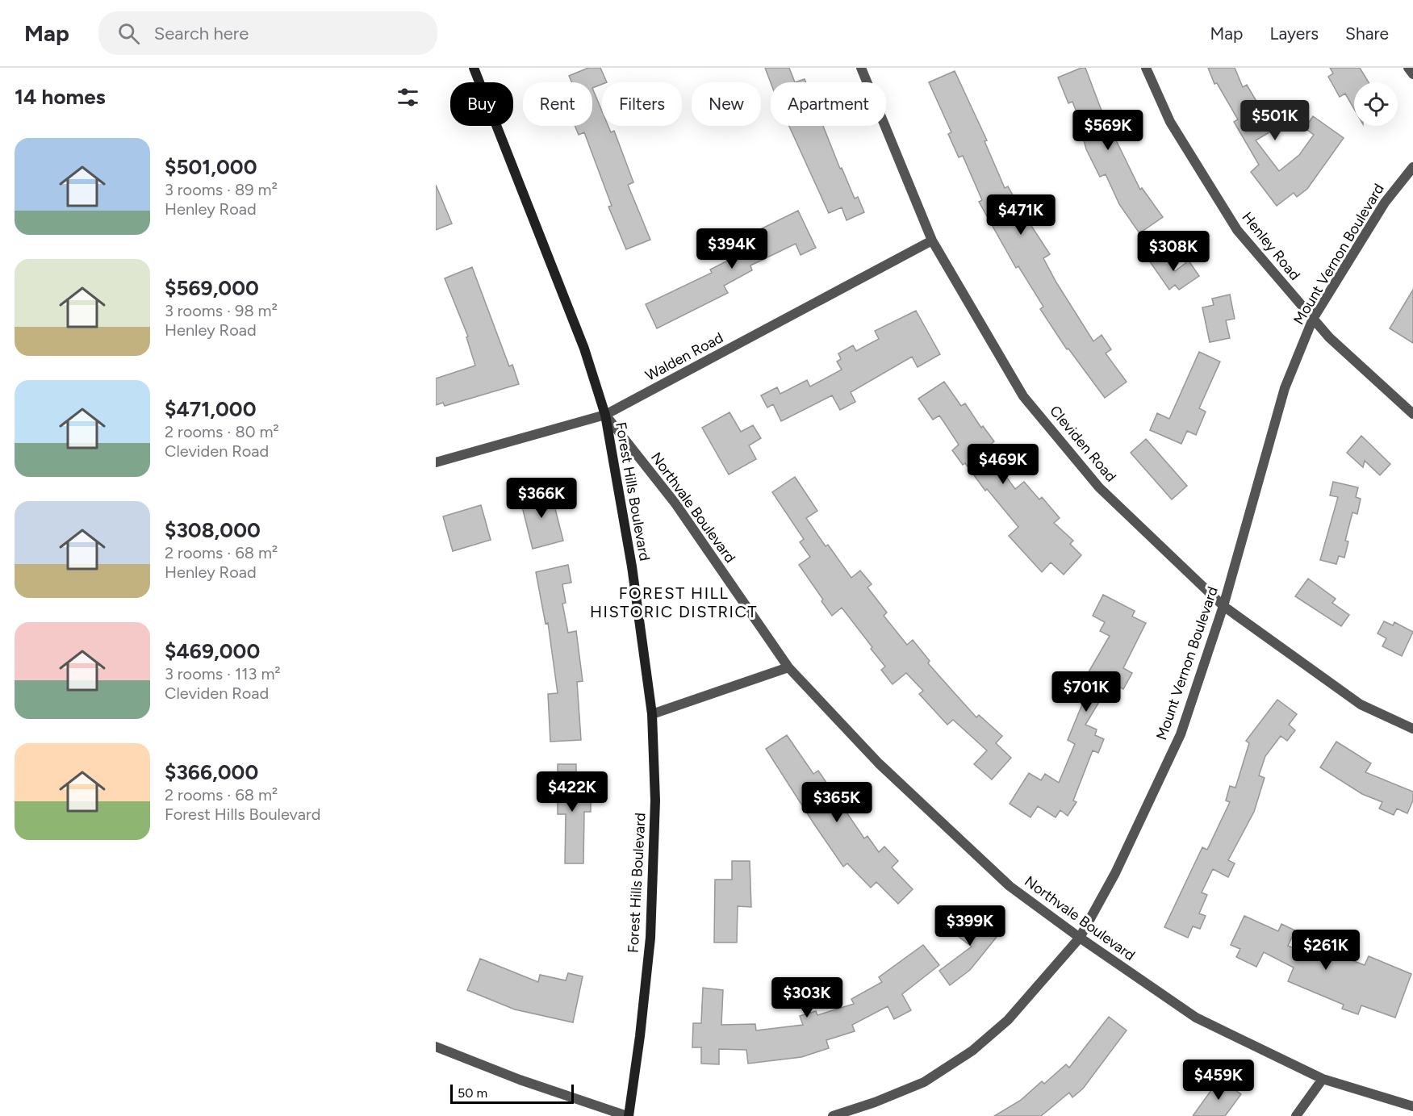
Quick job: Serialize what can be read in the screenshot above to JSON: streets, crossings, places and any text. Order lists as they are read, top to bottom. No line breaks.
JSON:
{"streets":{"street":["Henley Road","Mount Vernon Boulevard","Walden Road","Cleviden Road","Forest Hills Boulevard","Northvale Boulevard"]},"crossings":[["Henley Road","Mount Vernon Boulevard"],["Mount Vernon Boulevard","Cleviden Road"],["Mount Vernon Boulevard","Northvale Boulevard"],["Walden Road","Cleviden Road"],["Walden Road","Forest Hills Boulevard"],["Walden Road","Northvale Boulevard"],["Forest Hills Boulevard","Northvale Boulevard"]],"districts":["FOREST HILL HISTORIC DISTRICT"],"scale_bar":"50 m","page":{"header":"Map","search":"Search here","nav":["Map","Layers","Share"],"heading":"14 homes","chip":["Buy","Rent","Filters","New","Apartment"],"price":["$501K","$569K","$471K","$394K","$308K","$469K","$366K","$701K","$422K","$365K","$399K","$261K","$303K","$459K"],"list":[{"name":"$501,000","note":"3 rooms · 89 m² · Henley Road"},{"name":"$569,000","note":"3 rooms · 98 m² · Henley Road"},{"name":"$471,000","note":"2 rooms · 80 m² · Cleviden Road"},{"name":"$308,000","note":"2 rooms · 68 m² · Henley Road"},{"name":"$469,000","note":"3 rooms · 113 m² · Cleviden Road"},{"name":"$366,000","note":"2 rooms · 68 m² · Forest Hills Boulevard"}],"scale":"50 m"}}
